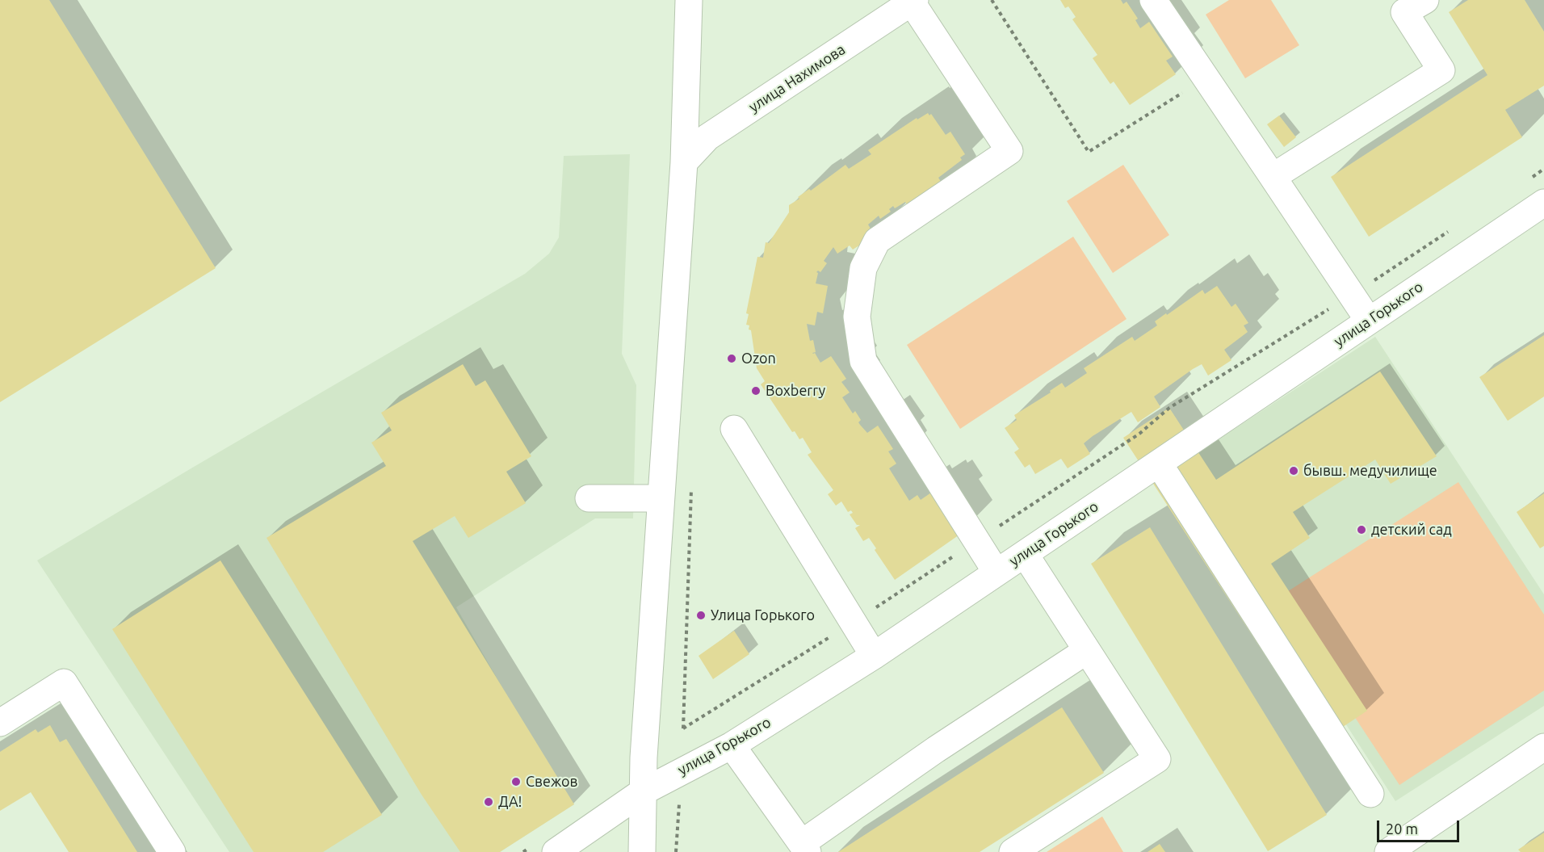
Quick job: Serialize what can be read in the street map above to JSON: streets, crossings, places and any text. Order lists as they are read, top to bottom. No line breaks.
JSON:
{"streets":{"street":["улица Нахимова","улица Горького"]},"places":["Ozon","Boxberry","бывш. медучилище","детский сад","Улица Горького","Свежов","ДА!"],"scale_bar":"20 m"}
